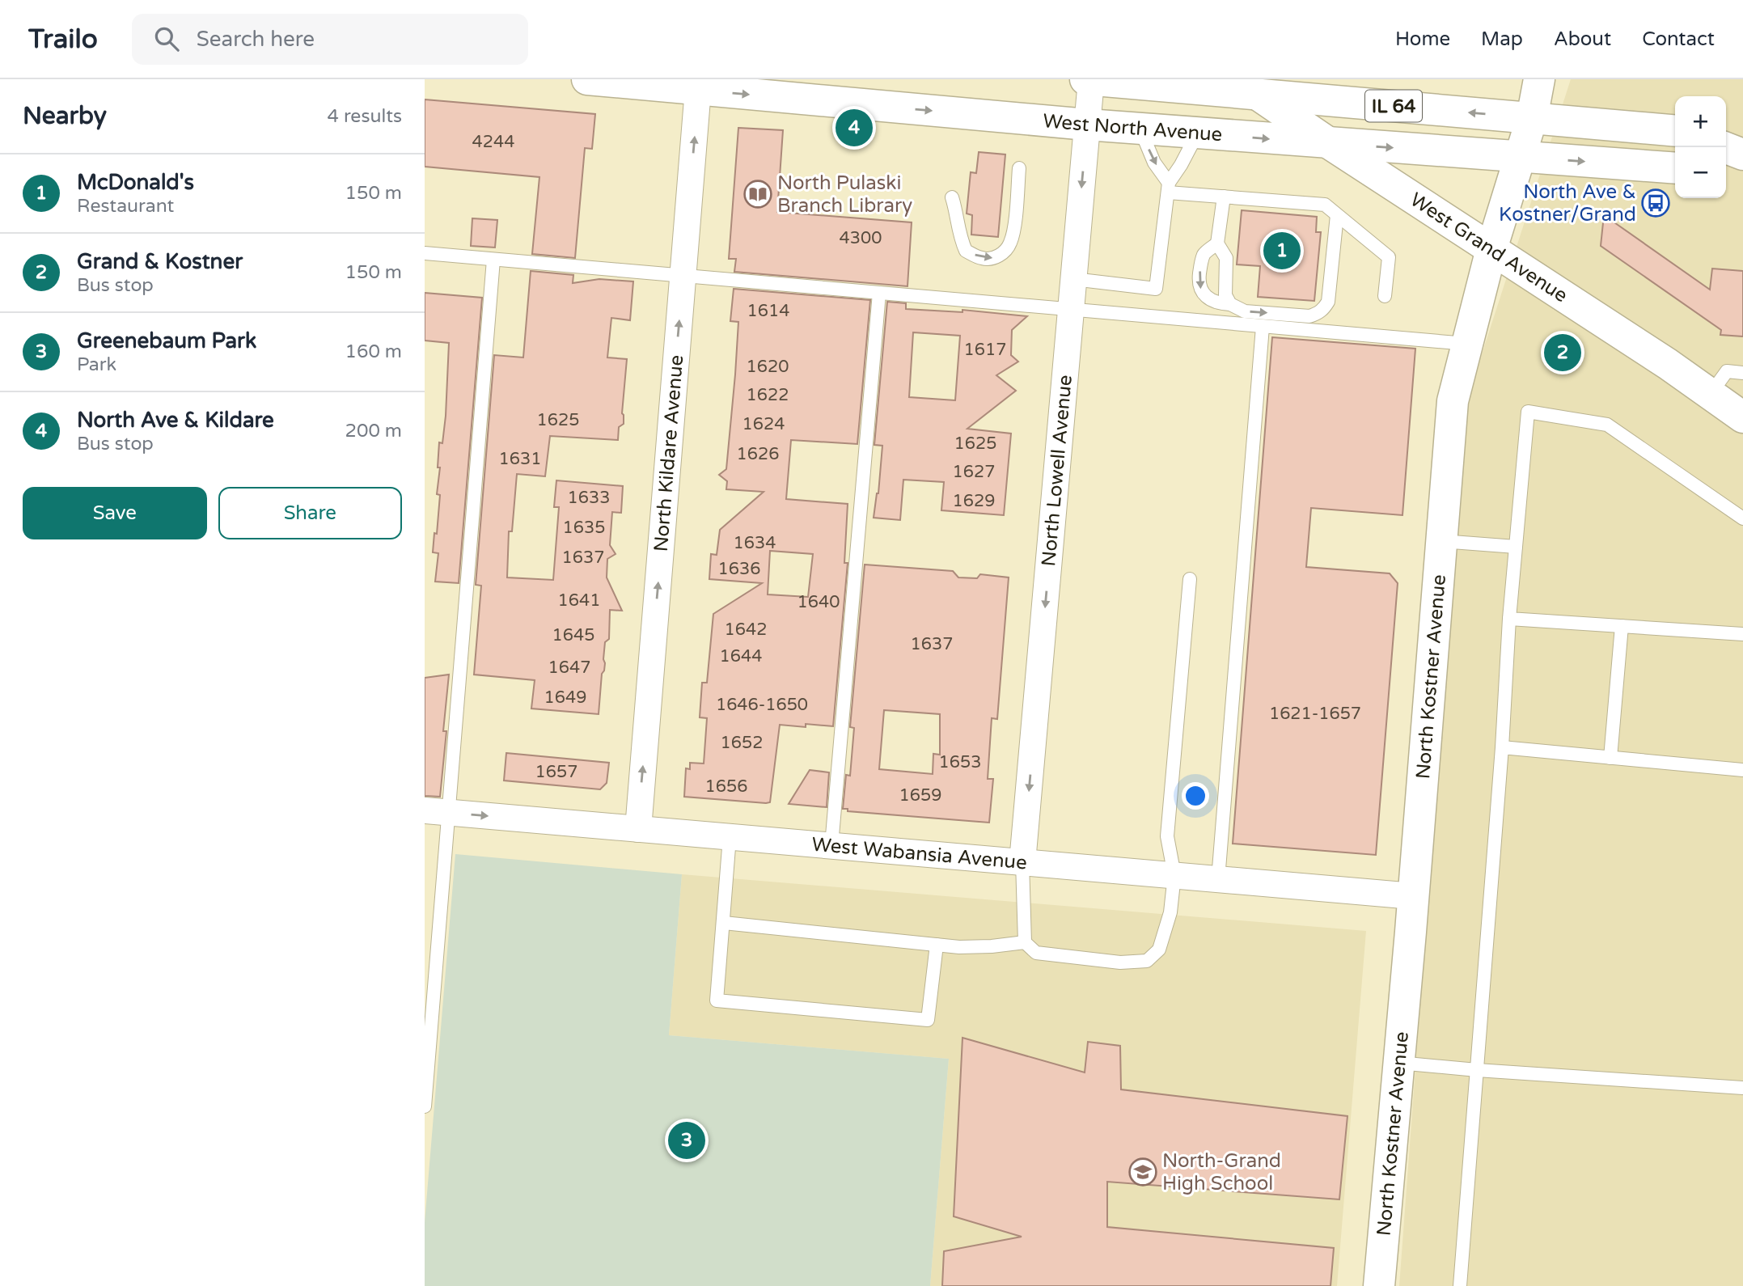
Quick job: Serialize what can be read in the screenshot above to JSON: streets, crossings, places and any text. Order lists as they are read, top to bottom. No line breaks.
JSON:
{"streets":{"main road":["IL 64","West North Avenue","West Grand Avenue","North Kostner Avenue"],"street":["North Kildare Avenue","North Lowell Avenue","West Wabansia Avenue"]},"crossings":[["IL 64","West Grand Avenue"],["IL 64","North Lowell Avenue"],["IL 64","North Kostner Avenue"],["West North Avenue","West Grand Avenue"],["West North Avenue","North Kildare Avenue"],["West North Avenue","North Lowell Avenue"],["West North Avenue","North Kostner Avenue"],["West Grand Avenue","North Kostner Avenue"],["North Kildare Avenue","West Wabansia Avenue"],["North Lowell Avenue","West Wabansia Avenue"],["North Kostner Avenue","West Wabansia Avenue"]],"one_way":["North Kildare Avenue","North Lowell Avenue"],"places":{"library":["North Pulaski Branch Library"],"bus stop":["North Ave & Kostner/Grand"],"school or university":["North-Grand High School"]},"house_numbers":["4244","4300","1614","1617","1620","1622","1625","1624","1625","1626","1631","1627","1633","1629","1635","1634","1637","1636","1641","1640","1642","1645","1637","1644","1647","1649","1646-1650","1621-1657","1652","1653","1657","1656","1659"],"page":{"header":"Trailo","search":"Search here","nav":["Home","Map","About","Contact"],"heading":["Nearby","4 results"],"map_buttons":["+","−"],"pins":["4","1","2","3"],"list":[{"mark":"1","name":"McDonald's","note":"Restaurant","value":"150 m"},{"mark":"2","name":"Grand & Kostner","note":"Bus stop","value":"150 m"},{"mark":"3","name":"Greenebaum Park","note":"Park","value":"160 m"},{"mark":"4","name":"North Ave & Kildare","note":"Bus stop","value":"200 m"}],"buttons":["Save","Share"]}}
